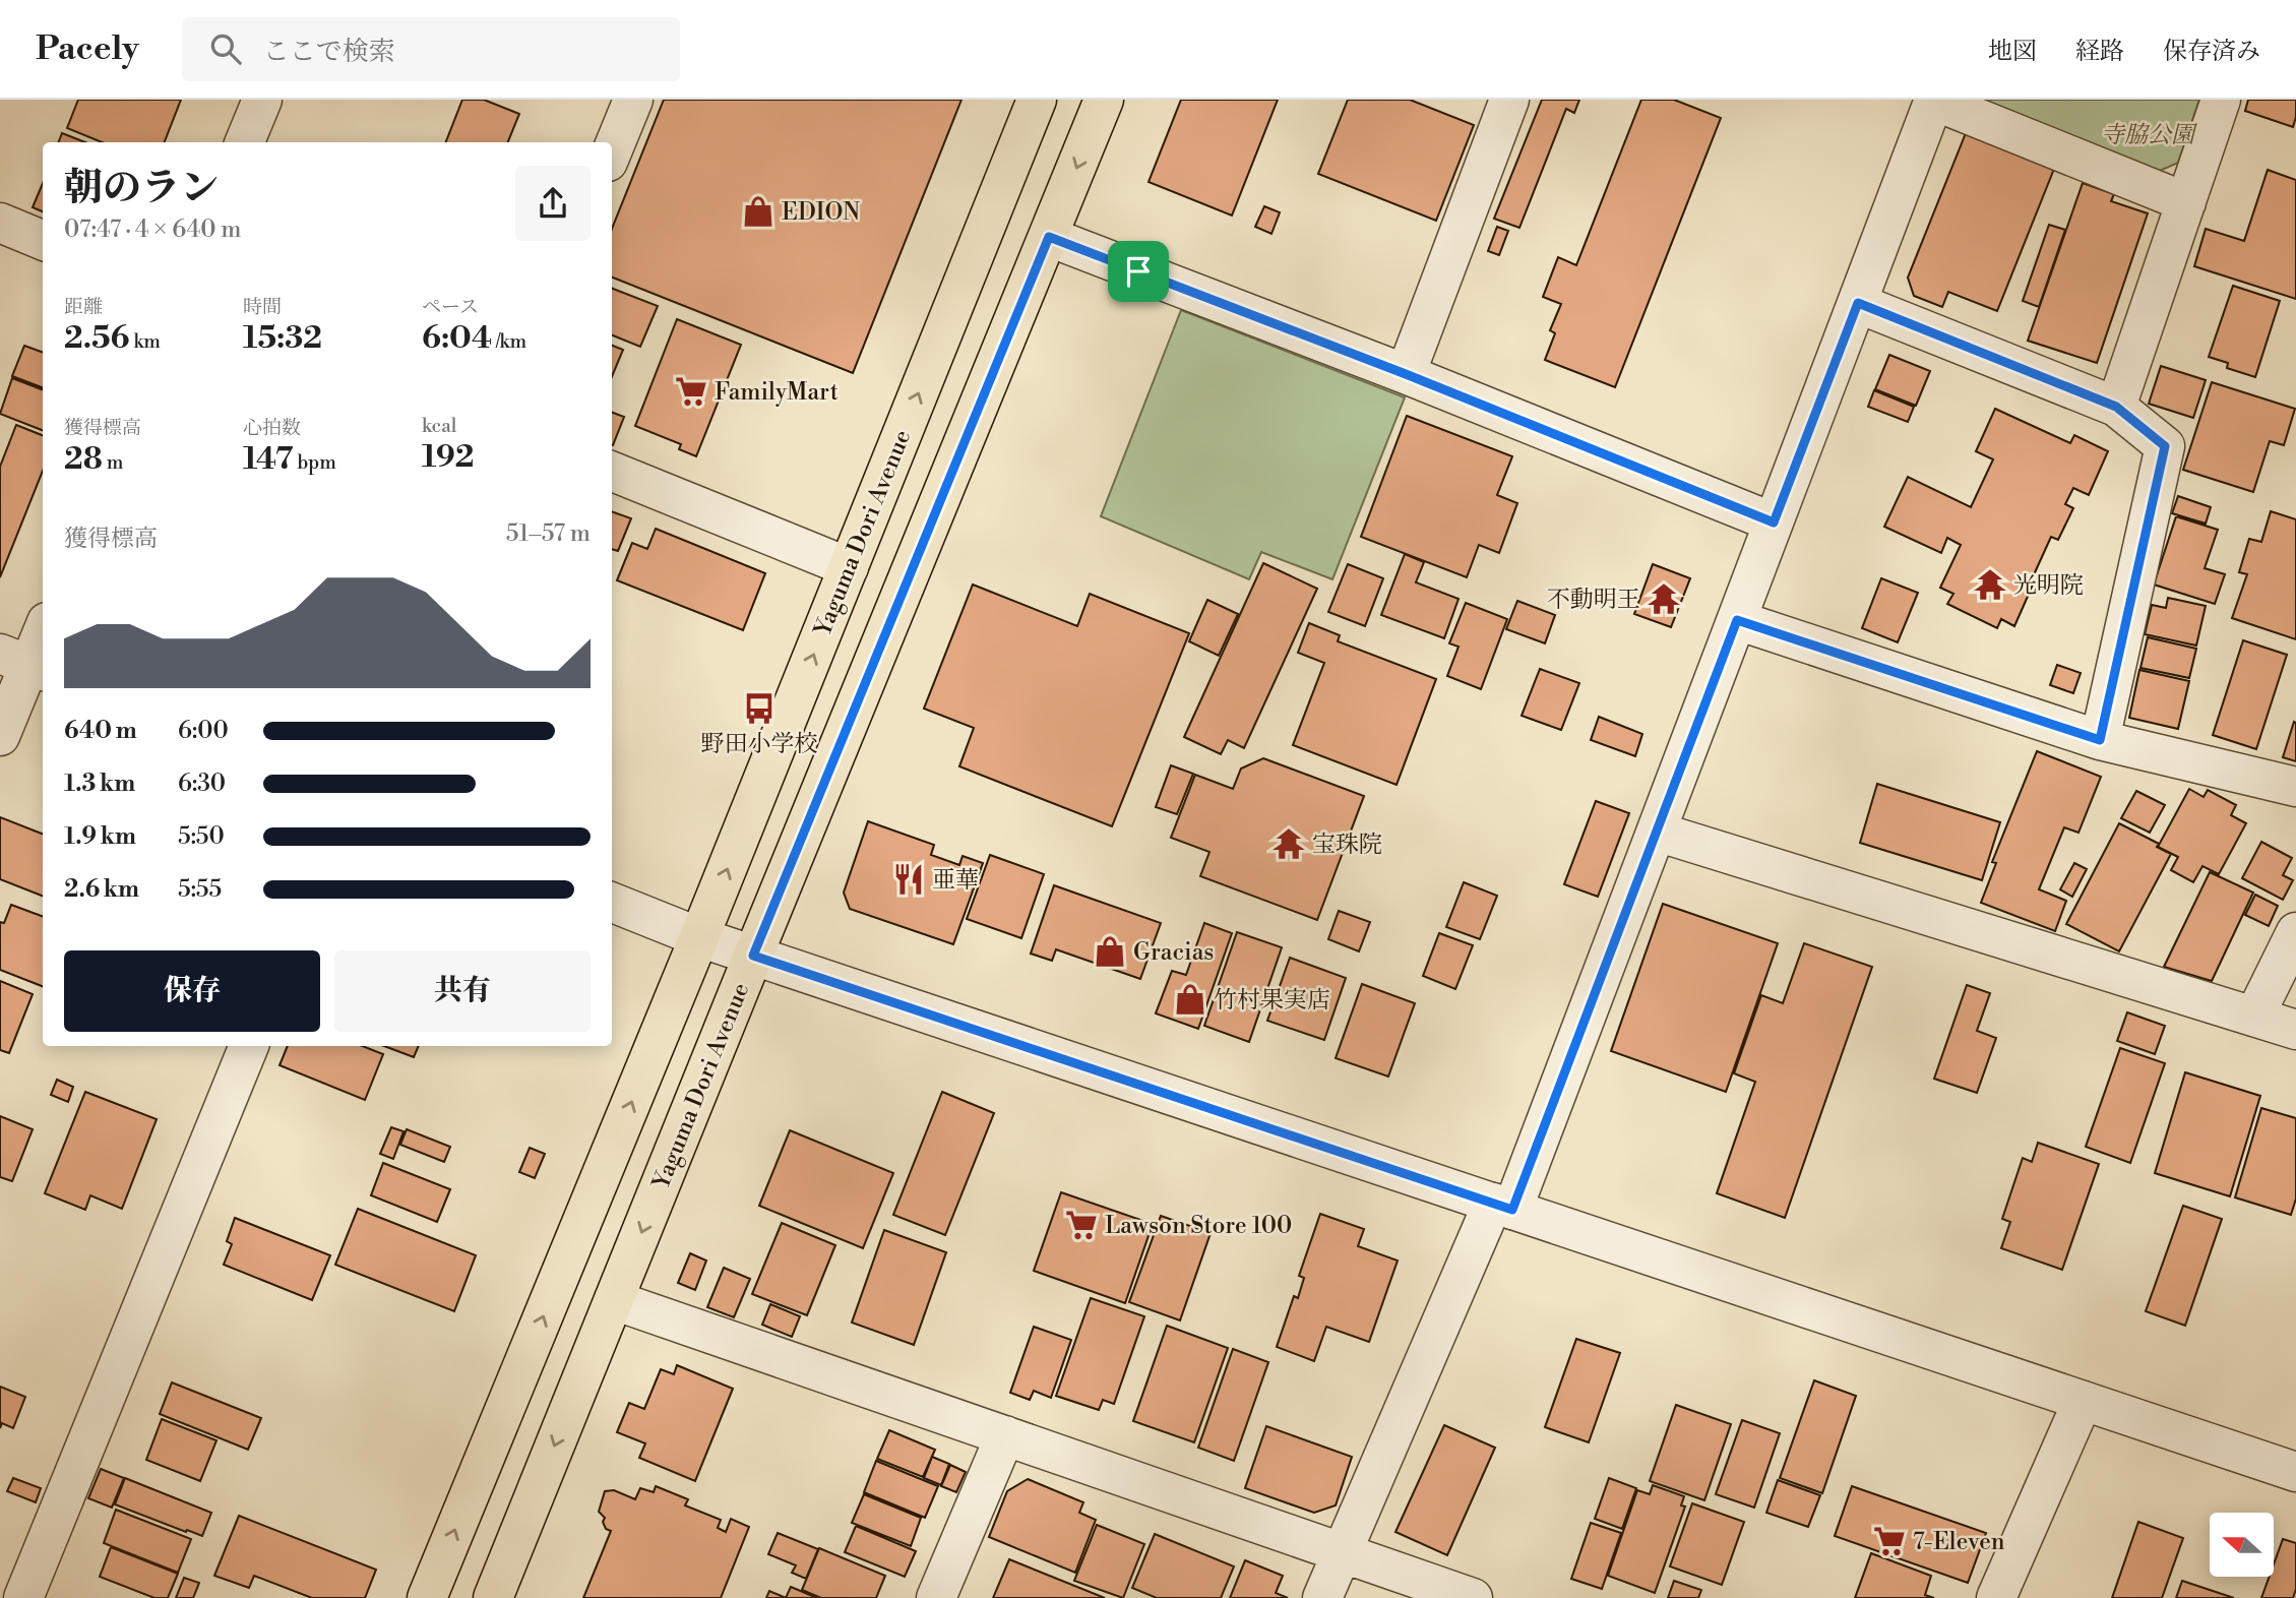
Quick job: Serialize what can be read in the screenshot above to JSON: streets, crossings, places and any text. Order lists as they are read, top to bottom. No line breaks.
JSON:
{"streets":{"main road":["Yaguma Dori Avenue"]},"parks":["寺脇公園"],"places":{"shop":["EDION","Gracias","竹村果実店"],"supermarket":["FamilyMart","Lawson Store 100","7-Eleven"],"temple":["光明院","不動明王","宝珠院"],"bus stop":["野田小学校"],"restaurant":["亜華"]},"north":"left","page":{"header":"Pacely","search":"ここで検索","nav":["地図","経路","保存済み"],"heading":["朝のラン","07:47 · 4 × 640 m"],"stats":[["距離","2.56 km"],["時間","15:32"],["ペース","6:04 /km"],["獲得標高","28 m"],["心拍数","147 bpm"],["kcal","192"]],"chart":["獲得標高","51–57 m"],"list":[{"name":"640 m","note":"6:00"},{"name":"1.3 km","note":"6:30"},{"name":"1.9 km","note":"5:50"},{"name":"2.6 km","note":"5:55"}],"buttons":["保存","共有"]}}
